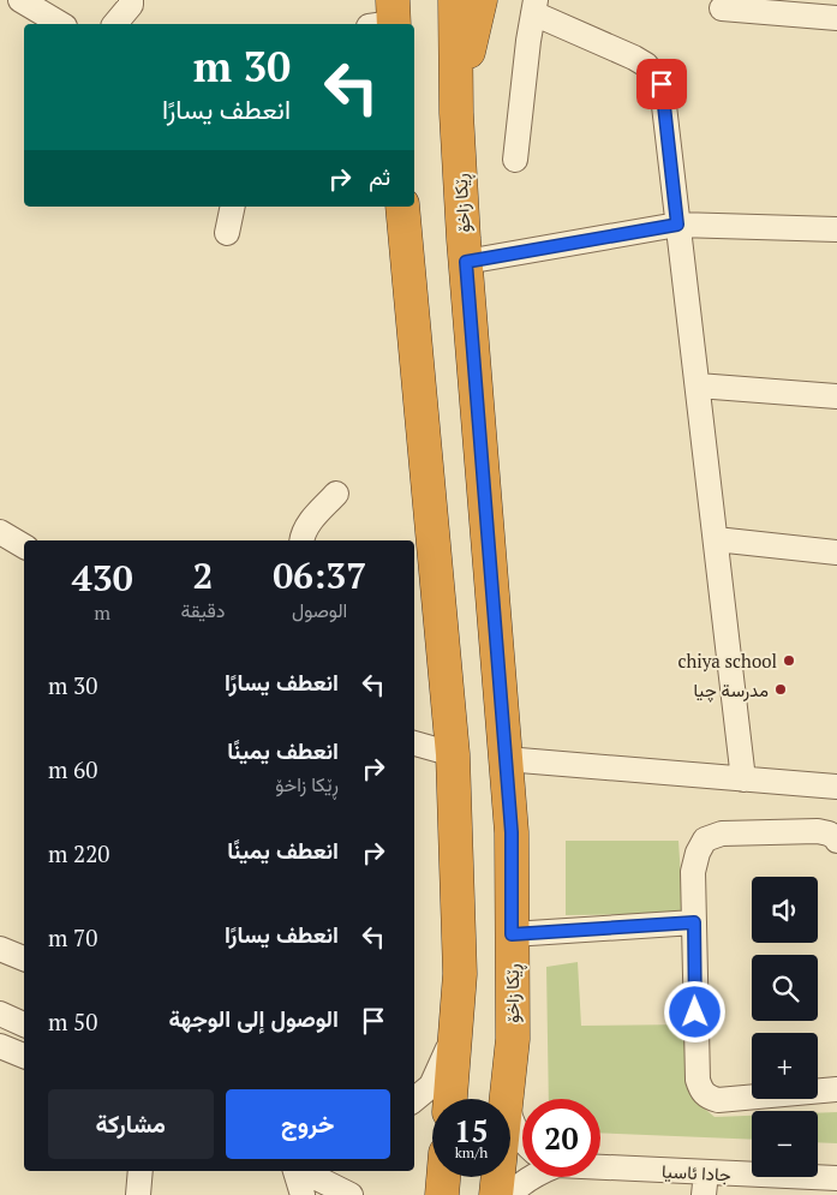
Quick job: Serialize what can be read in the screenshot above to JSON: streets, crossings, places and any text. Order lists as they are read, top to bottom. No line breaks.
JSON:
{"streets":{"highway":["ڕێکا زاخۆ"],"street":["جادا ئاسيا"]},"places":["chiya school","مدرسة چيا"],"page":{"turn":["30 m","انعطف يسارًا"],"then":"ثم","eta":["06:37","الوصول","2","دقيقة","430","m"],"list":[{"name":"انعطف يسارًا","value":"30 m"},{"name":"انعطف يمينًا","note":"ڕێکا زاخۆ","value":"60 m"},{"name":"انعطف يمينًا","value":"220 m"},{"name":"انعطف يسارًا","value":"70 m"},{"name":"الوصول إلى الوجهة","value":"50 m"}],"map_buttons":["+","−"],"buttons":["خروج","مشاركة"],"speed":"15 km/h","limit":"20"}}
